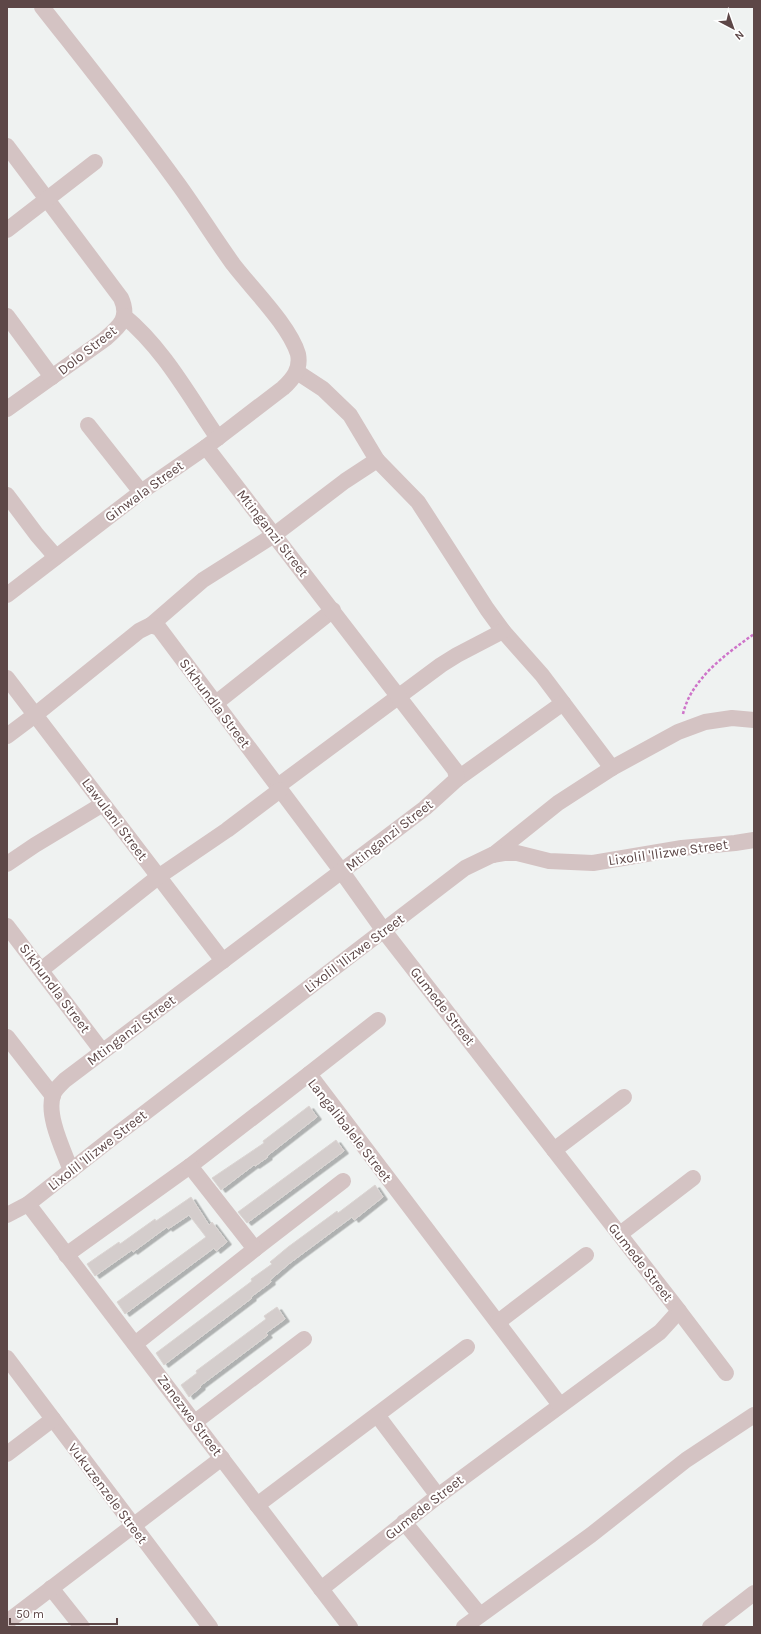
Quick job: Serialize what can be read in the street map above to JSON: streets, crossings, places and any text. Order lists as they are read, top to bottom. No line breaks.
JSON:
{"streets":{"street":["Dolo Street","Ginwala Street","Mtinganzi Street","Sikhundla Street","Lawulani Street","Lixolil 'Ilizwe Street","Gumede Street","Langalibalele Street","Zanezwe Street","Vukuzenzele Street"]},"crossings":[["Dolo Street","Mtinganzi Street"],["Ginwala Street","Mtinganzi Street"],["Mtinganzi Street","Sikhundla Street"],["Mtinganzi Street","Lawulani Street"],["Sikhundla Street","Lixolil 'Ilizwe Street"],["Sikhundla Street","Gumede Street"],["Lixolil 'Ilizwe Street","Gumede Street"],["Lixolil 'Ilizwe Street","Zanezwe Street"],["Gumede Street","Langalibalele Street"],["Gumede Street","Zanezwe Street"],["Langalibalele Street","Zanezwe Street"]],"scale_bar":"50 m","north":"bottom right"}
